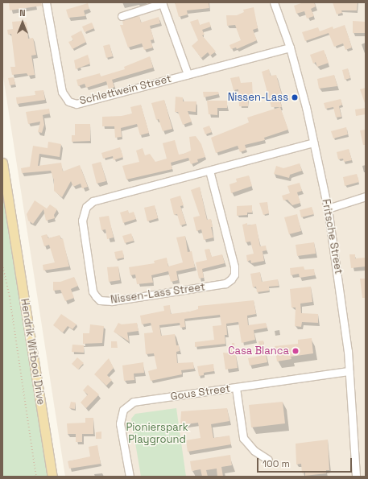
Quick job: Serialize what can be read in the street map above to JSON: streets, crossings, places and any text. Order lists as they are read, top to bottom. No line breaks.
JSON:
{"streets":{"main road":["Hendrik Witbooi Drive"],"street":["Schlettwein Street","Fritsche Street","Nissen-Lass Street","Gous Street"]},"crossings":[["Schlettwein Street","Fritsche Street"],["Fritsche Street","Nissen-Lass Street"],["Fritsche Street","Gous Street"]],"parks":["Pionierspark Playground"],"places":["Nissen-Lass","Casa Blanca"],"scale_bar":"100 m","north":"top"}
